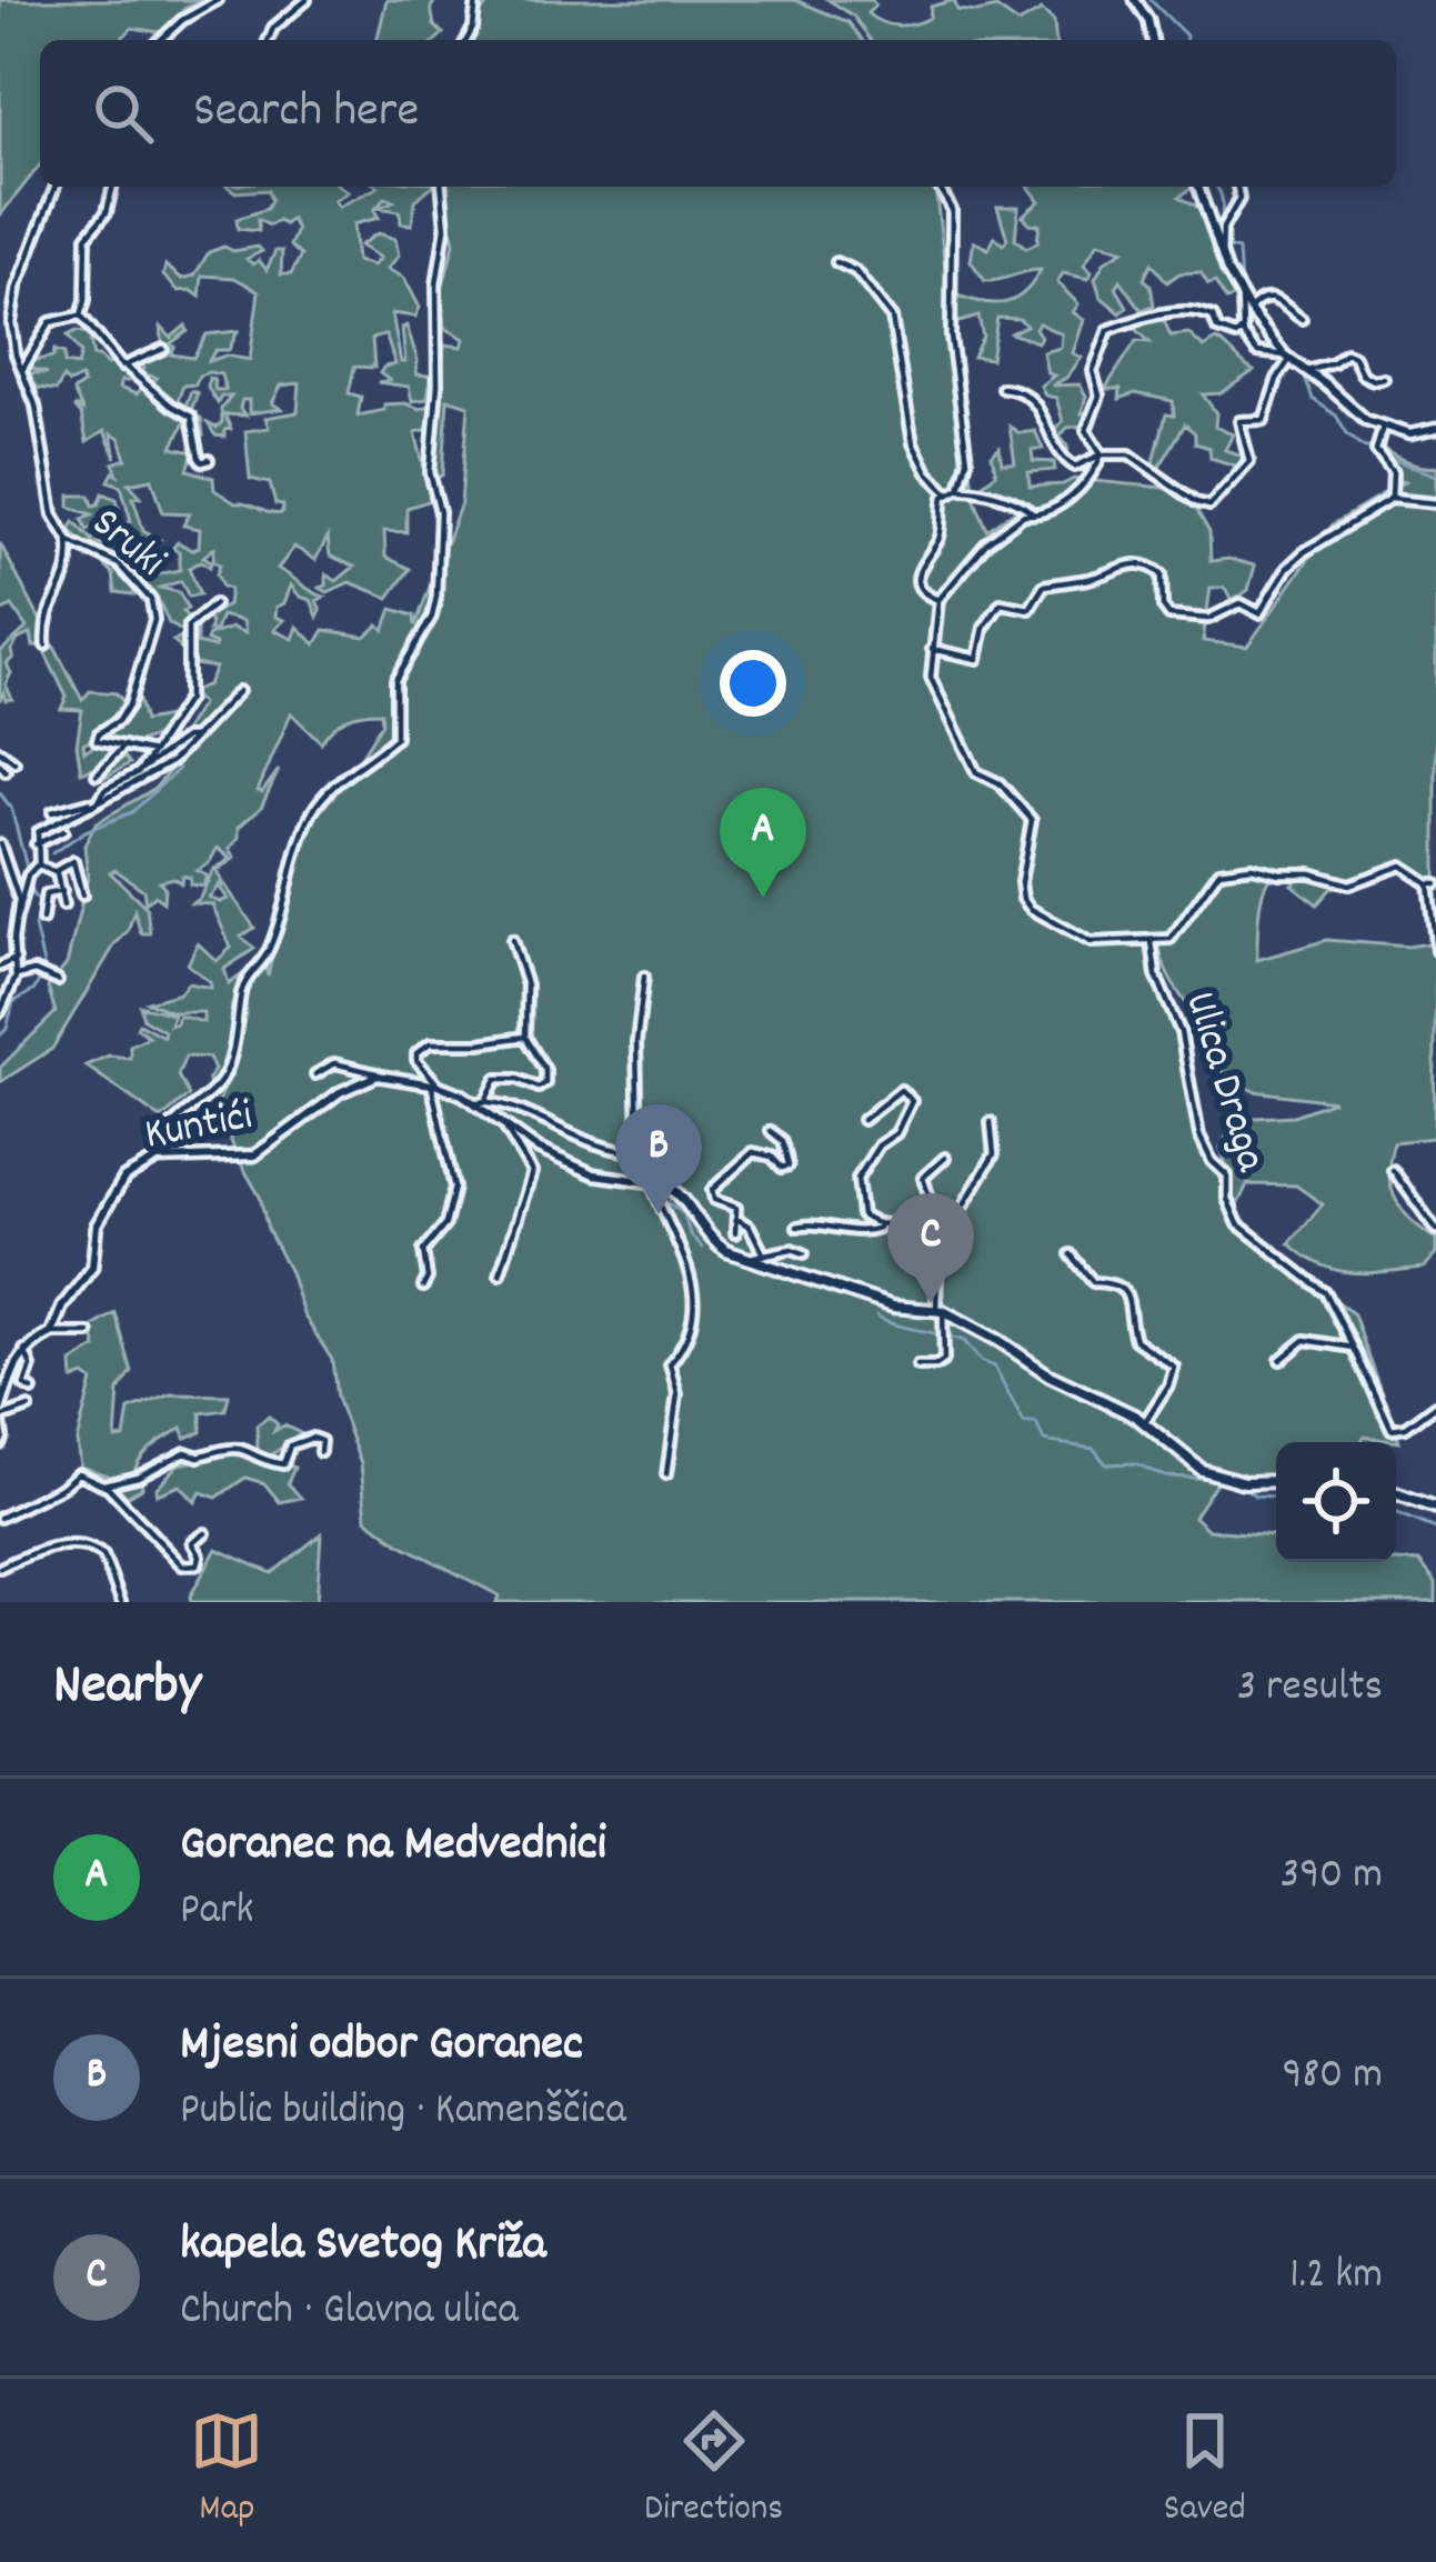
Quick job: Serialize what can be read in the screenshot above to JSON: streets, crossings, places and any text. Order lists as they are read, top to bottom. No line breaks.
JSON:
{"streets":{"street":["Sruki","Ulica Draga","Kuntići"]},"page":{"search":"Search here","pins":["A","B","C"],"heading":["Nearby","3 results"],"list":[{"mark":"A","name":"Goranec na Medvednici","note":"Park","value":"390 m"},{"mark":"B","name":"Mjesni odbor Goranec","note":"Public building · Kamenščica","value":"980 m"},{"mark":"C","name":"kapela Svetog Križa","note":"Church · Glavna ulica","value":"1.2 km"}],"nav":["Map","Directions","Saved"]}}
